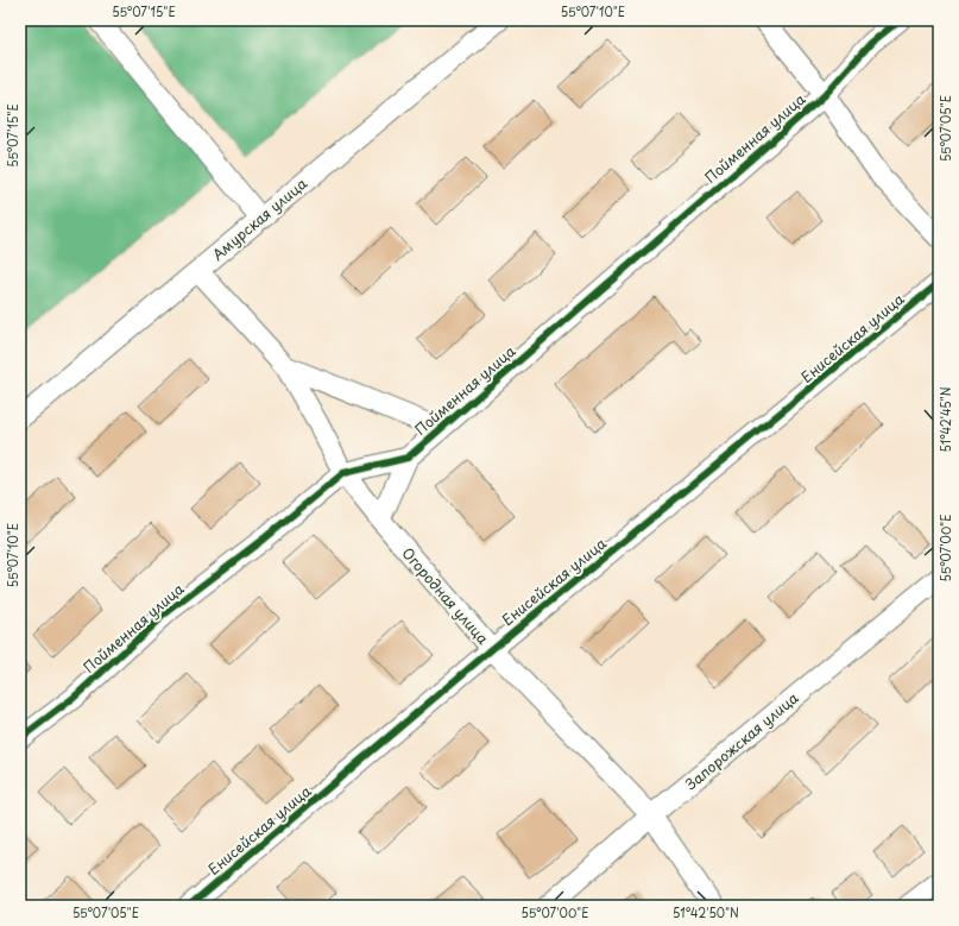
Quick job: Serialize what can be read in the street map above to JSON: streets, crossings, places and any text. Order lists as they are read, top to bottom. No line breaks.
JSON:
{"streets":{"street":["Пойменная улица","Амурская улица","Енисейская улица","Огородная улица","Запорожская улица"]},"crossings":[["Пойменная улица","Огородная улица"],["Амурская улица","Огородная улица"],["Енисейская улица","Огородная улица"],["Огородная улица","Запорожская улица"]],"coordinates":["55°07'15\"E","55°07'10\"E","55°07'05\"E","51°42'45\"N","55°07'00\"E","51°42'50\"N"]}
